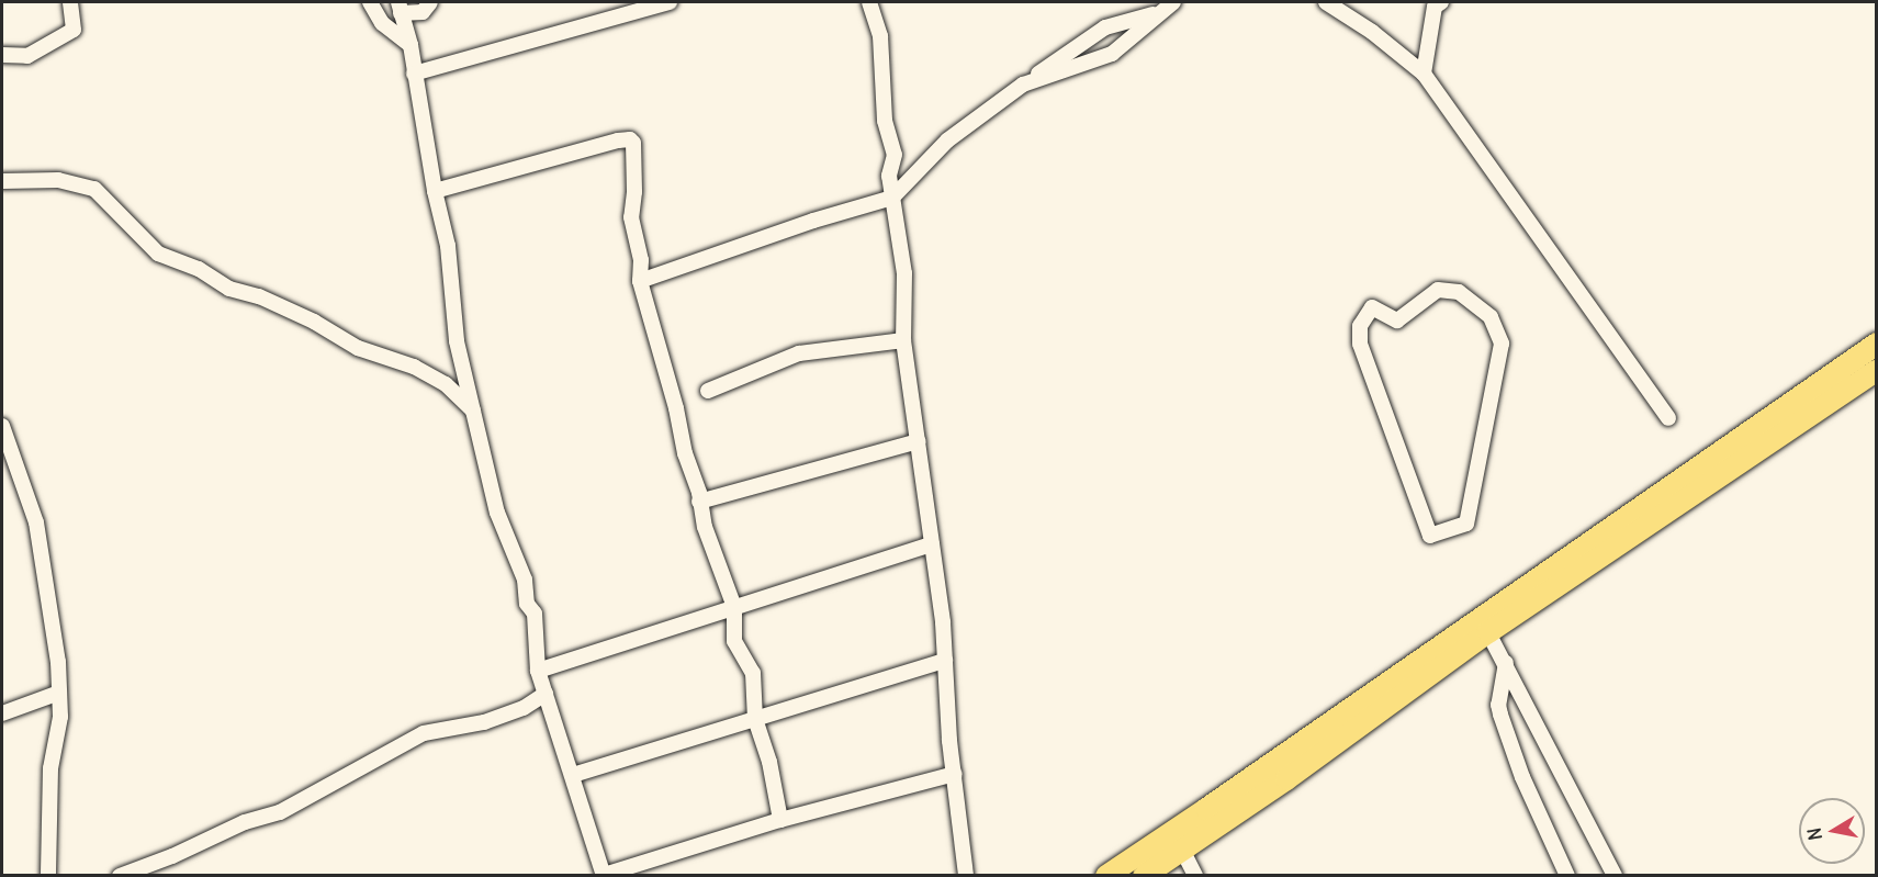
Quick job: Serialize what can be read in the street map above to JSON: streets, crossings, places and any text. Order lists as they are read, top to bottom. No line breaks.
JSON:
{"north":"left"}
